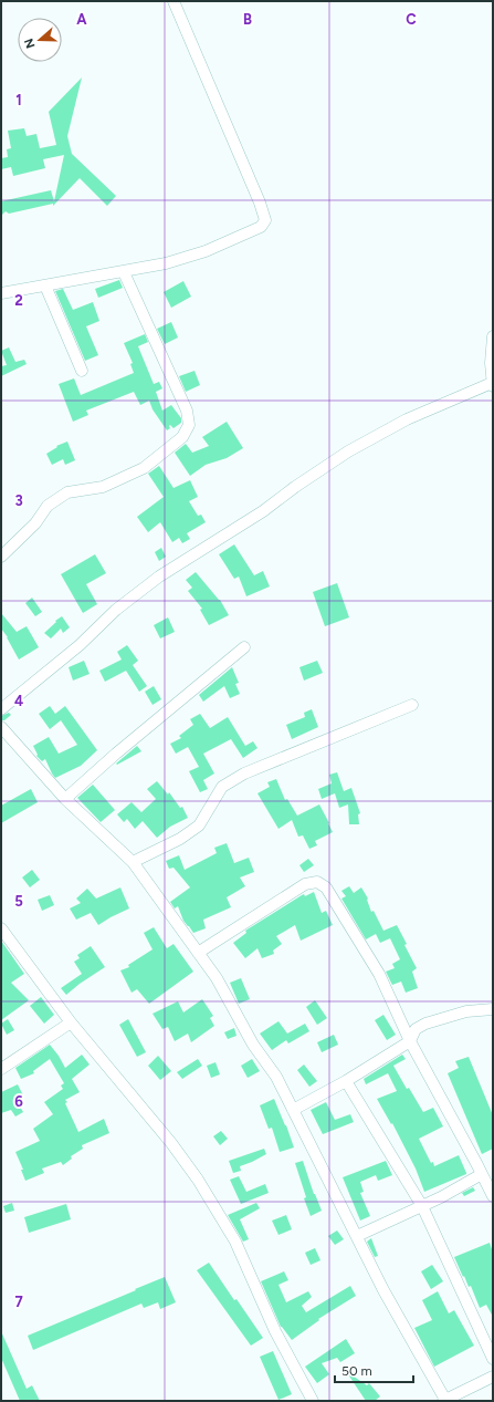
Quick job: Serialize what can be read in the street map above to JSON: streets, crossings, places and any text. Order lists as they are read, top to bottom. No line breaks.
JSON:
{"scale_bar":"50 m","north":"left","grid":{"columns":["A","B","C"],"rows":["1","2","3","4","5","6","7"]}}
